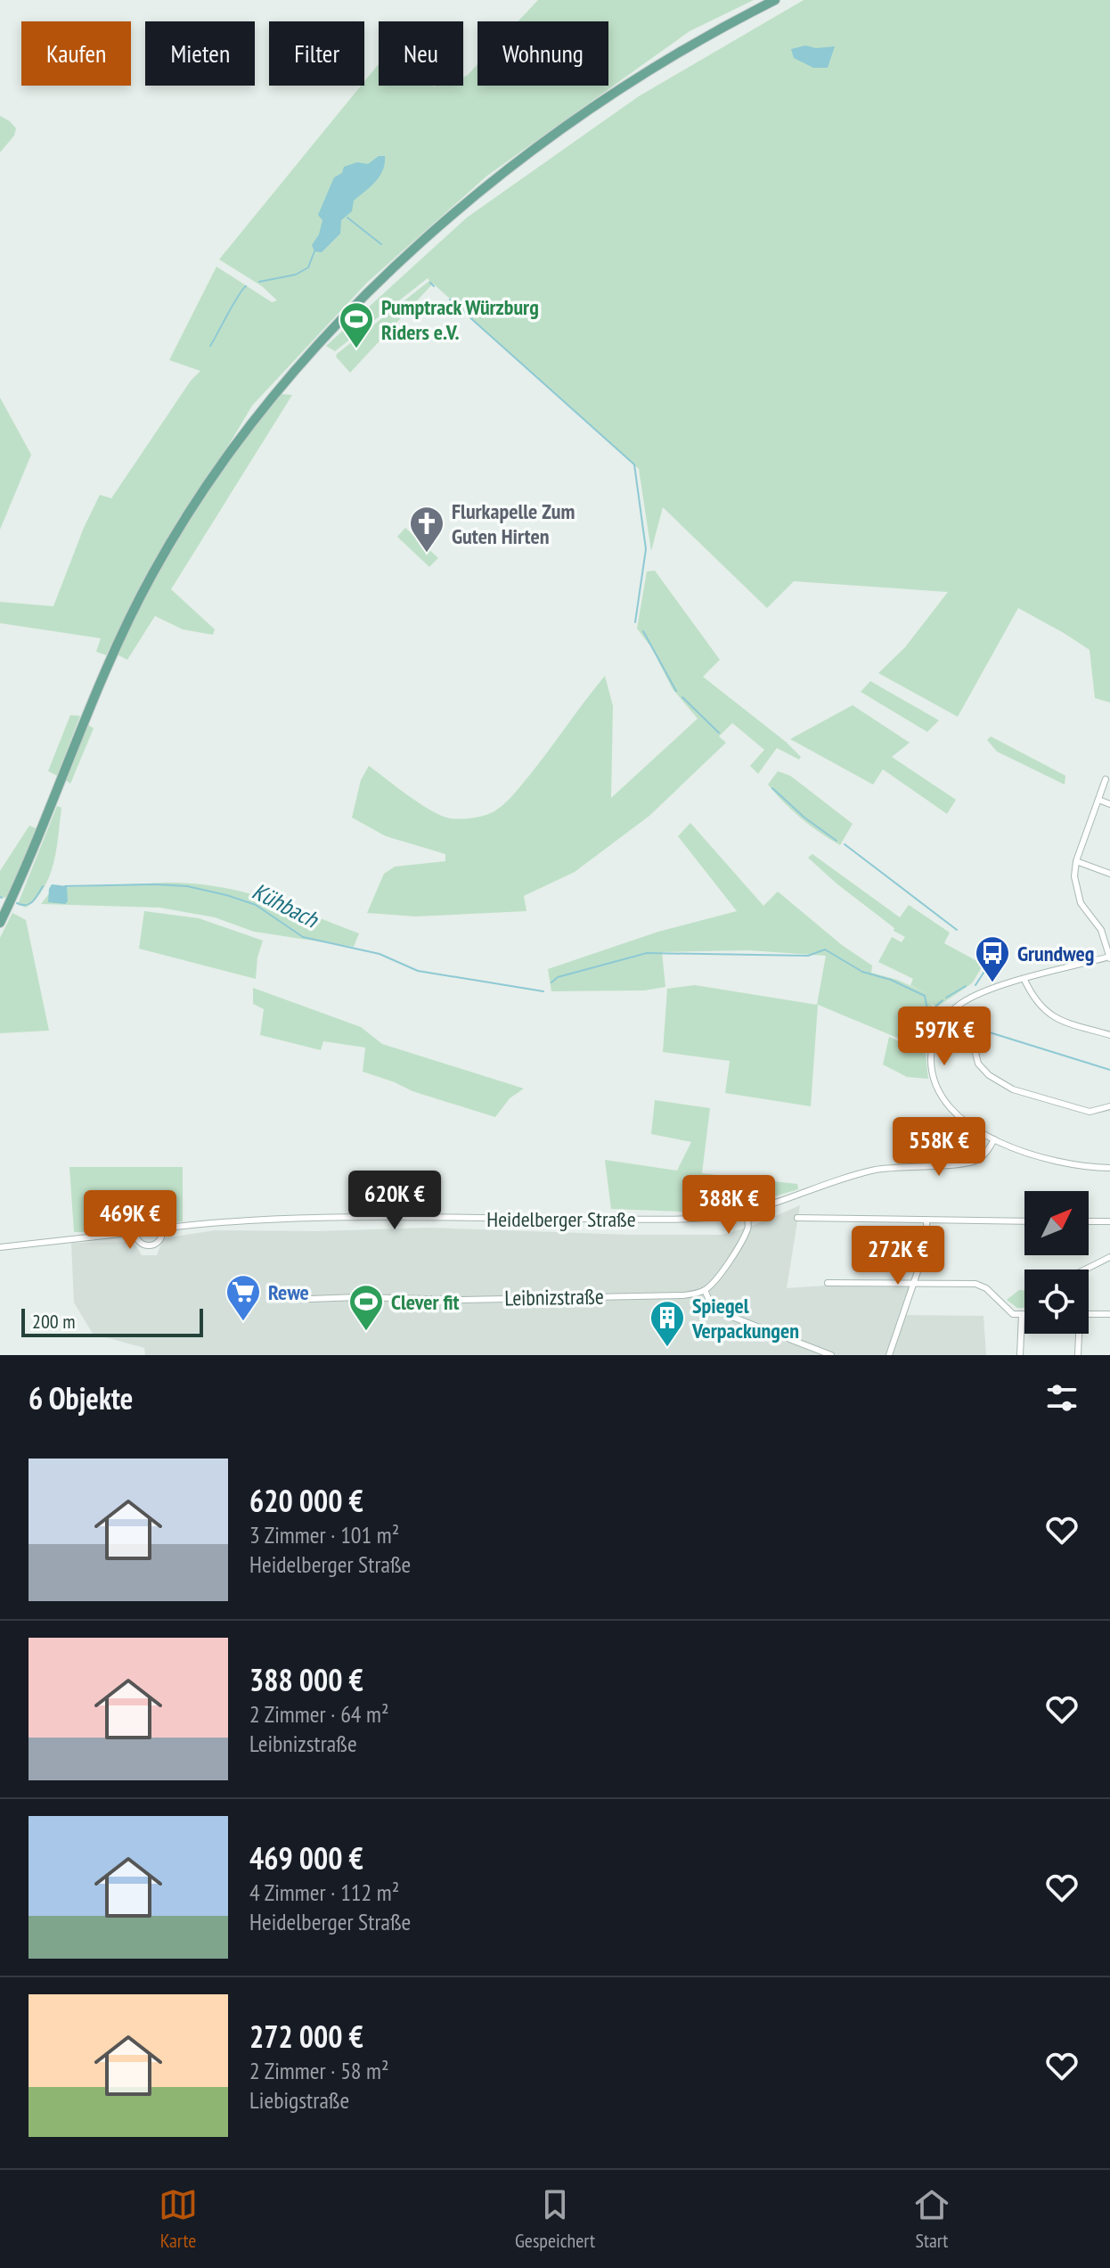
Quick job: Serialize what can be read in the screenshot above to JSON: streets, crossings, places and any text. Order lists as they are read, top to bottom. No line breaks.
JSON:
{"streets":{"street":["Heidelberger Straße","Leibnizstraße"]},"water":["Kühbach"],"places":{"sports":["Pumptrack Würzburg Riders e.V.","Clever fit"],"church":["Flurkapelle Zum Guten Hirten"],"bus stop":["Grundweg"],"supermarket":["Rewe"],"building":["Spiegel Verpackungen"]},"scale_bar":"200 m","north":"top right","page":{"chip":["Kaufen","Mieten","Filter","Neu","Wohnung"],"price":["597K €","558K €","620K €","388K €","469K €","272K €"],"scale":"200 m","heading":"6 Objekte","list":[{"name":"620 000 €","note":"3 Zimmer · 101 m² · Heidelberger Straße"},{"name":"388 000 €","note":"2 Zimmer · 64 m² · Leibnizstraße"},{"name":"469 000 €","note":"4 Zimmer · 112 m² · Heidelberger Straße"},{"name":"272 000 €","note":"2 Zimmer · 58 m² · Liebigstraße"}],"tabs":["Karte","Gespeichert","Start"]}}
